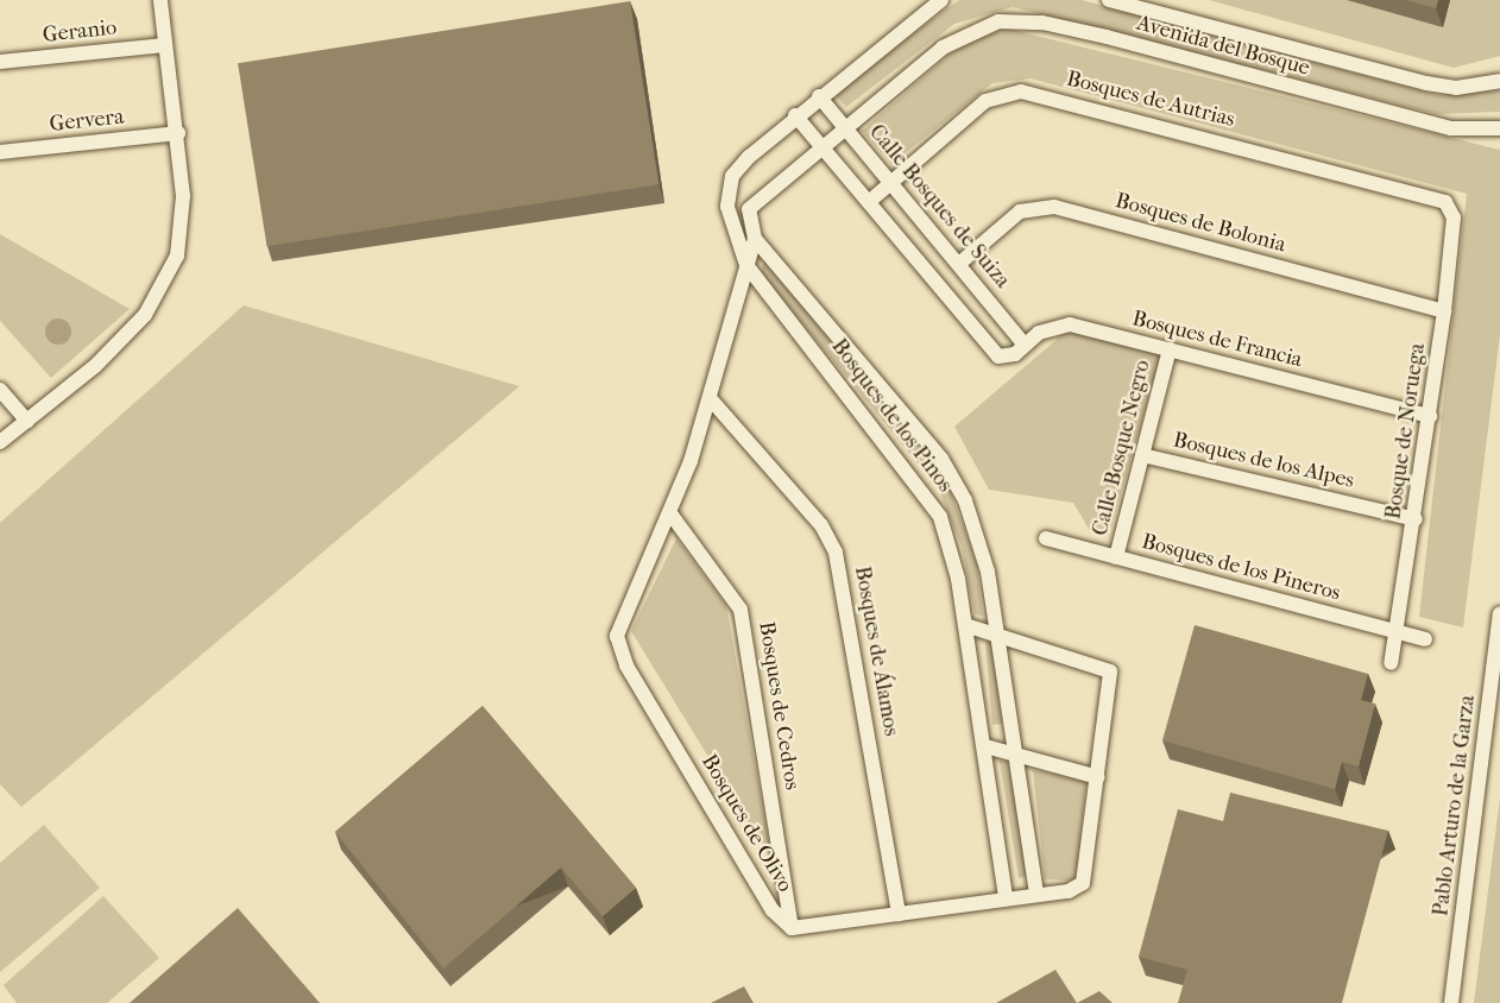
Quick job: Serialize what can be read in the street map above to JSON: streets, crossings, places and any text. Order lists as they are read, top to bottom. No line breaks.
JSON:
{"streets":{"street":["Geranio","Avenida del Bosque","Bosques de Autrias","Gervera","Calle Bosques de Suiza","Bosques de Bolonia","Bosques de Francia","Bosques de los Pinos","Bosque de Noruega","Calle Bosque Negro","Bosques de los Alpes","Bosques de los Pineros","Bosques de Álamos","Bosques de Cedros","Pablo Arturo de la Garza","Bosques de Olivo"]},"crossings":[["Avenida del Bosque","Calle Bosques de Suiza"],["Avenida del Bosque","Bosques de los Pinos"],["Bosques de Autrias","Calle Bosques de Suiza"],["Bosques de Autrias","Bosques de Francia"],["Bosques de Autrias","Bosque de Noruega"],["Calle Bosques de Suiza","Bosques de Bolonia"],["Calle Bosques de Suiza","Bosques de Francia"],["Bosques de Bolonia","Bosque de Noruega"],["Bosques de Francia","Bosque de Noruega"],["Bosques de Francia","Calle Bosque Negro"],["Bosques de los Pinos","Bosques de Olivo"],["Bosque de Noruega","Bosques de los Alpes"],["Bosque de Noruega","Bosques de los Pineros"],["Calle Bosque Negro","Bosques de los Alpes"],["Calle Bosque Negro","Bosques de los Pineros"],["Bosques de Álamos","Bosques de Olivo"],["Bosques de Cedros","Bosques de Olivo"]]}
